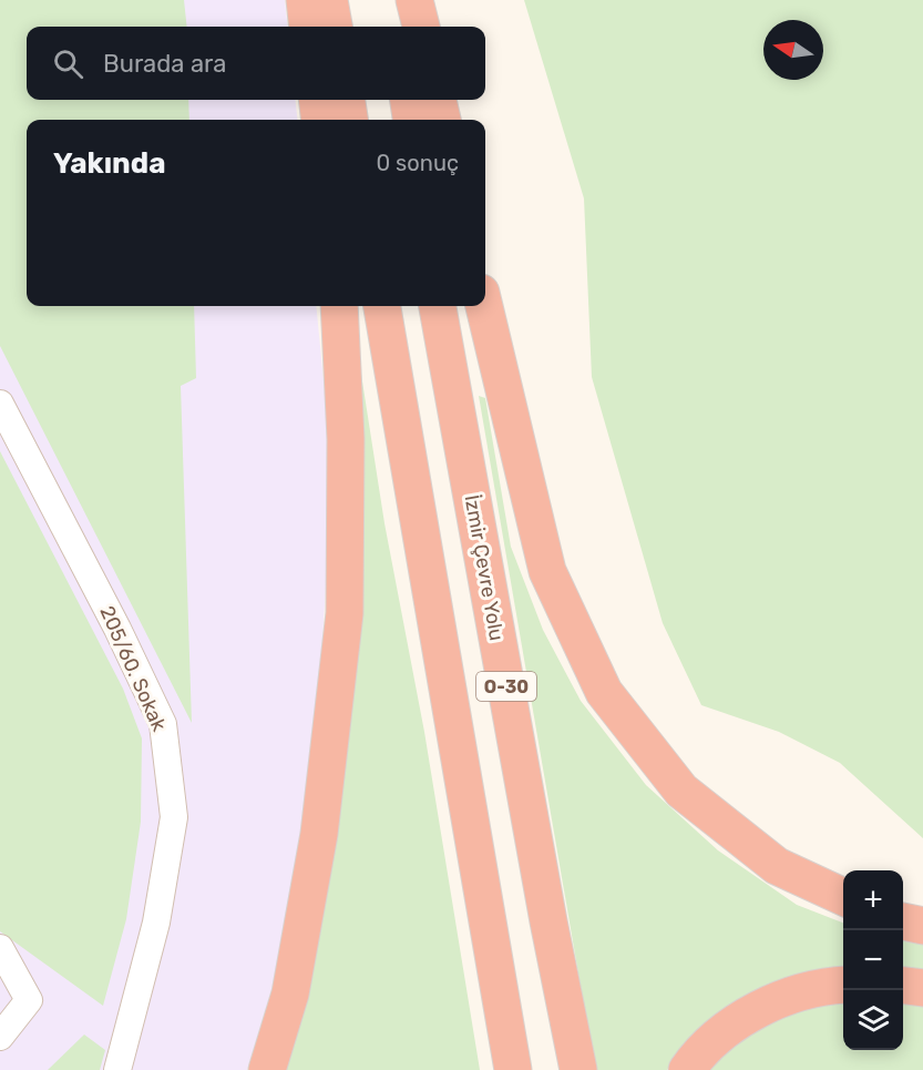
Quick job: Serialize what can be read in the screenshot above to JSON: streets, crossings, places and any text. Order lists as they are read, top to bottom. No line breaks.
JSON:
{"streets":{"highway":["İzmir Çevre Yolu","O-30"],"street":["205/60. Sokak"]},"north":"left","page":{"search":"Burada ara","heading":["Yakında","0 sonuç"],"map_buttons":["+","−"]}}
